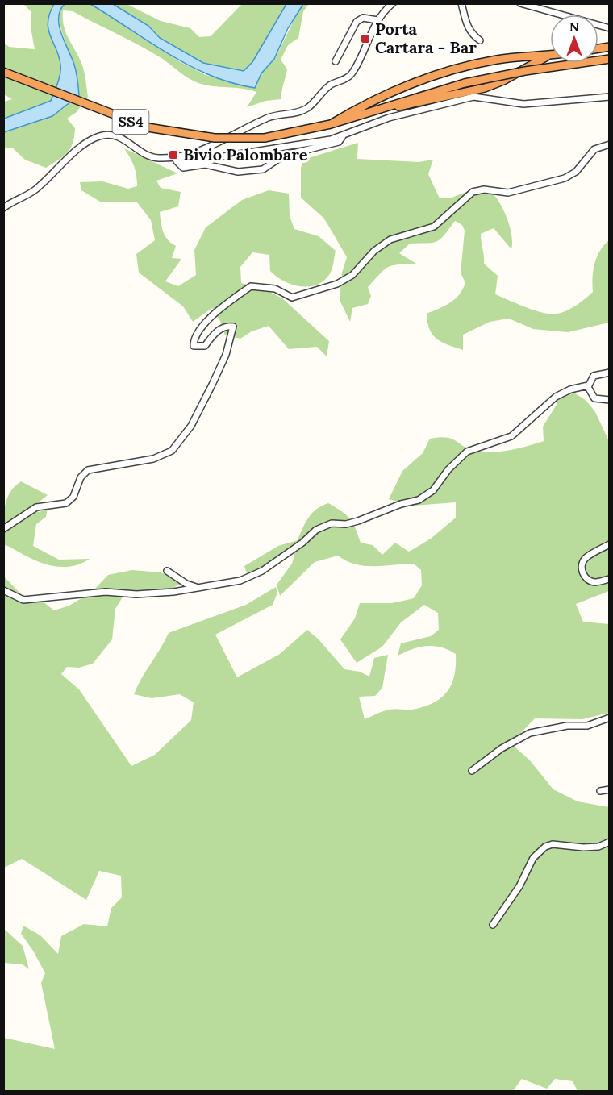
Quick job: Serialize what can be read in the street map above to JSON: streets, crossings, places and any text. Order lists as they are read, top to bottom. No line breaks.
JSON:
{"streets":{"highway":["SS4"]},"places":{"transit":["Porta Cartara - Bar","Bivio Palombare"]},"north":"top"}
